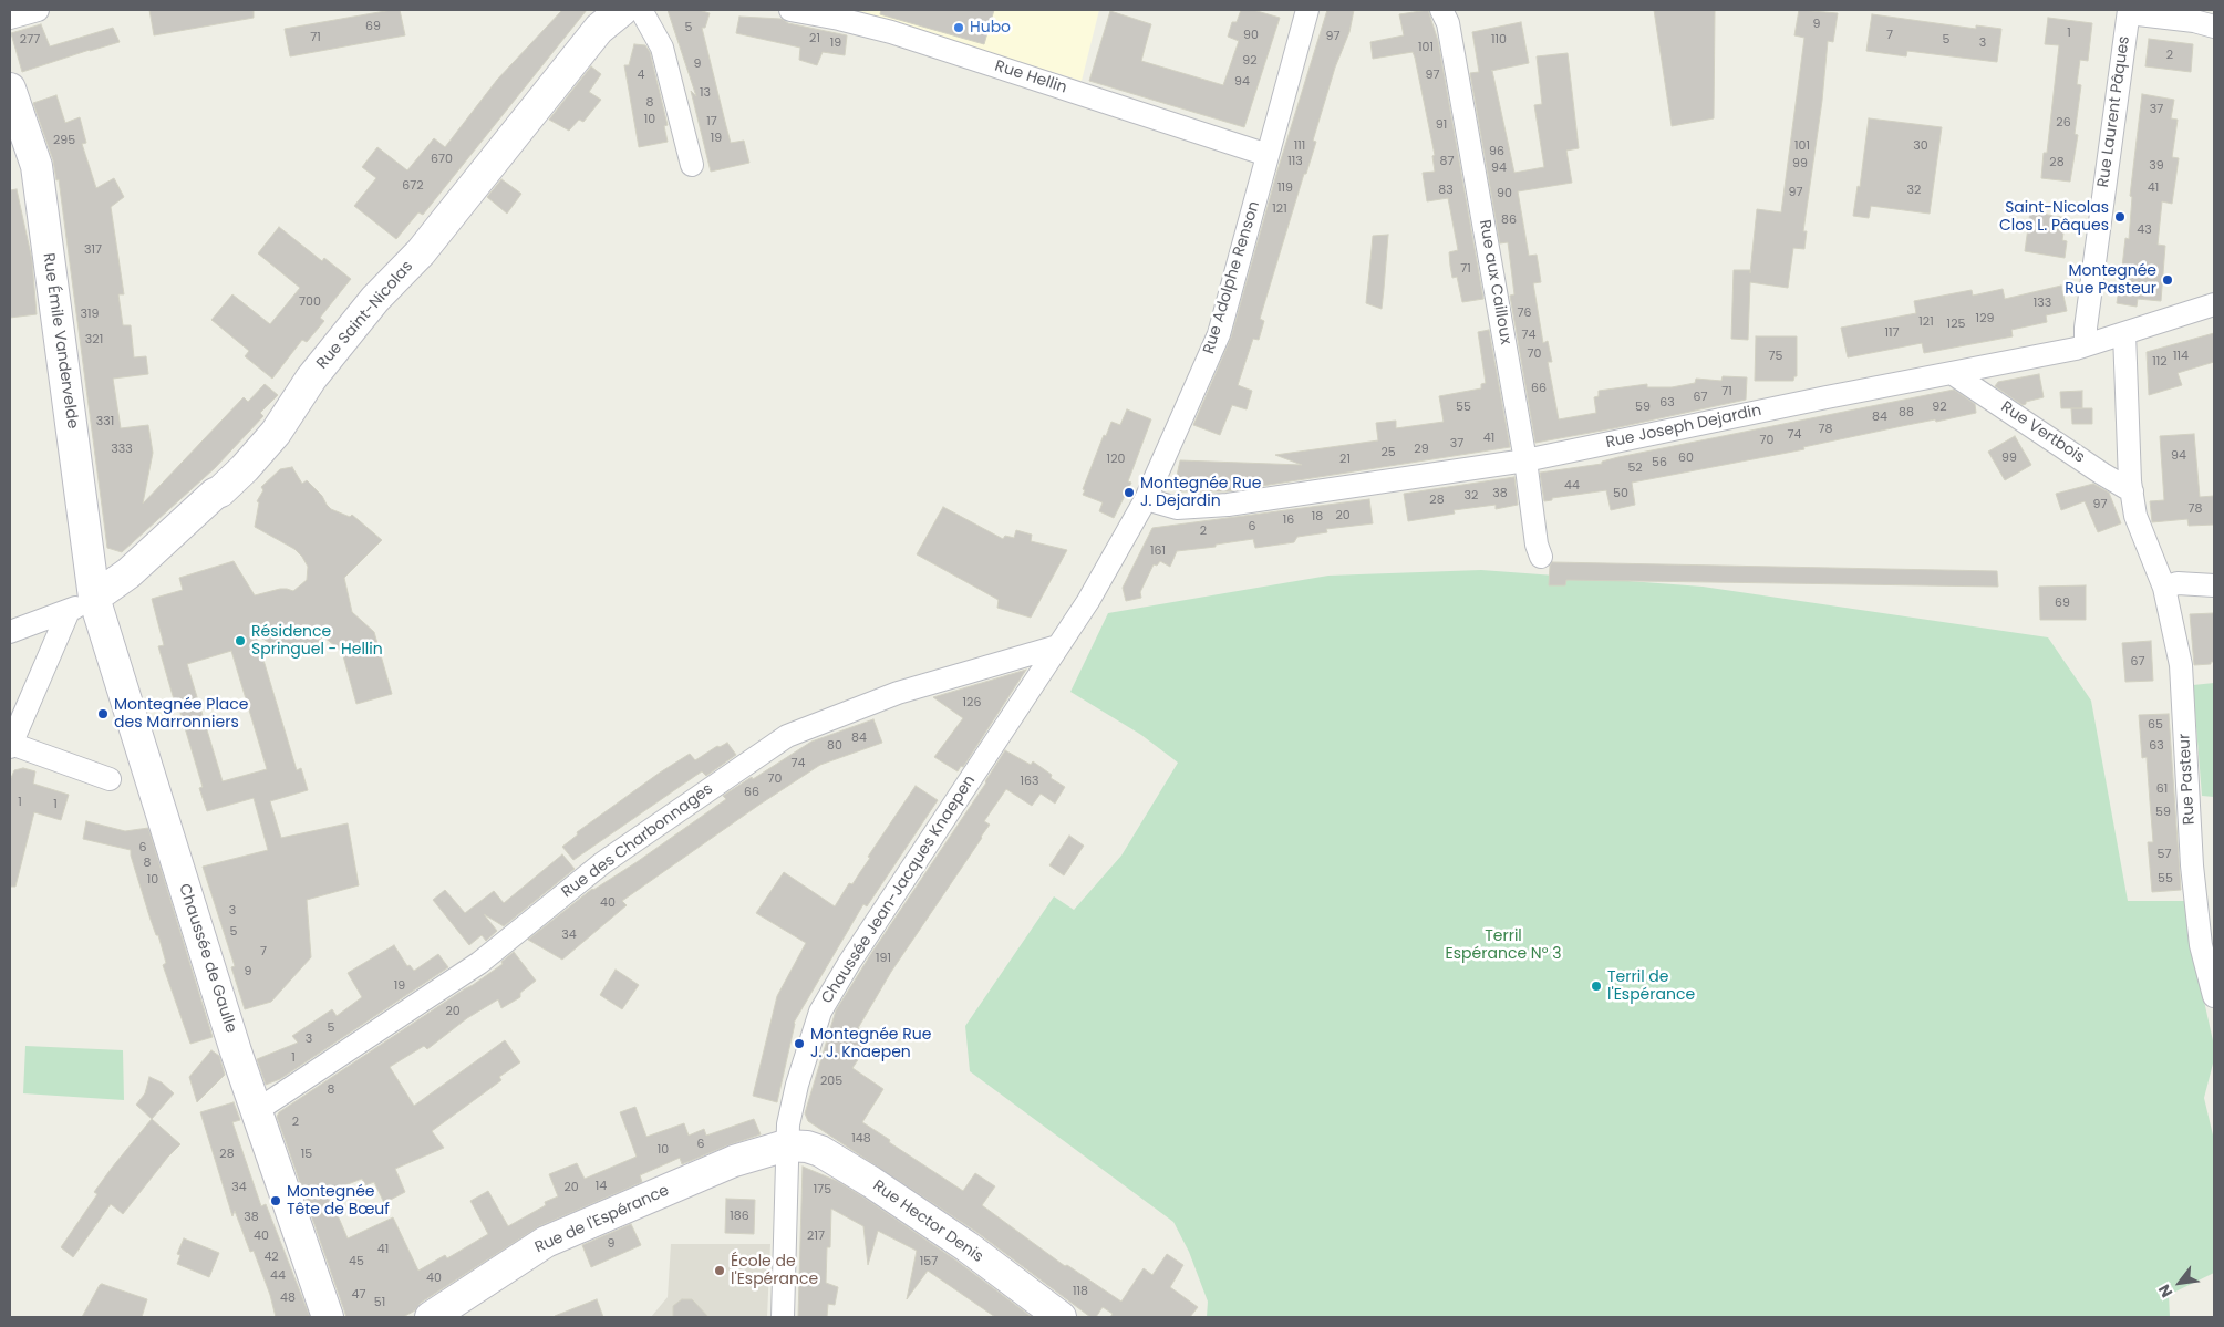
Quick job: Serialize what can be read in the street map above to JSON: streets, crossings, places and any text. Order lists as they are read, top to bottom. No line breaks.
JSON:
{"streets":{"street":["Rue Hellin","Rue Laurent Pâques","Rue Adolphe Renson","Rue aux Cailloux","Rue Saint-Nicolas","Rue Émile Vandervelde","Rue Joseph Dejardin","Rue Vertbois","Rue Pasteur","Rue des Charbonnages","Chaussée Jean-Jacques Knaepen","Chaussée de Gaulle","Rue de l'Espérance","Rue Hector Denis"]},"crossings":[["Rue Hellin","Rue Adolphe Renson"],["Rue Laurent Pâques","Rue Joseph Dejardin"],["Rue Adolphe Renson","Rue Joseph Dejardin"],["Rue Adolphe Renson","Rue des Charbonnages"],["Rue Adolphe Renson","Chaussée Jean-Jacques Knaepen"],["Rue aux Cailloux","Rue Joseph Dejardin"],["Rue Saint-Nicolas","Rue Émile Vandervelde"],["Rue Saint-Nicolas","Chaussée de Gaulle"],["Rue Émile Vandervelde","Chaussée de Gaulle"],["Rue Joseph Dejardin","Rue Vertbois"],["Rue Vertbois","Rue Pasteur"],["Rue des Charbonnages","Chaussée Jean-Jacques Knaepen"],["Rue des Charbonnages","Chaussée de Gaulle"],["Chaussée Jean-Jacques Knaepen","Rue de l'Espérance"],["Chaussée Jean-Jacques Knaepen","Rue Hector Denis"],["Rue de l'Espérance","Rue Hector Denis"]],"parks":["Terril Espérance N° 3"],"places":["Hubo","Saint-Nicolas Clos L. Pâques","Montegnée Rue Pasteur","Montegnée Rue J. Dejardin","Résidence Springuel - Hellin","Montegnée Place des Marronniers","Terril de l'Espérance","Montegnée Rue J. J. Knaepen","Montegnée Tête de Bœuf","École de l'Espérance"],"house_numbers":["9","69","5","1","90","7","97","71","21","277","110","5","19","3","101","2","92","9","4","97","94","13","8","37","10","17","26","91","19","295","111","101","30","96","670","113","87","28","99","39","94","672","119","41","83","32","97","90","121","86","43","317","71","700","133","76","319","129","121","125","117","74","321","70","75","114","112","66","71","67","63","55","59","92","88","84","331","78","74","41","70","37","333","29","25","94","60","99","120","21","56","52","44","38","50","32","28","97","78","20","18","16","6","2","161","69","67","126","65","84","80","63","74","70","163","61","66","1","1","59","6","57","8","55","10","40","3","5","34","7","191","9","19","20","5","3","1","205","8","2","148","6","10","28","15","14","34","20","175","186","38","40","217","9","41","42","45","157","44","40","118","47","48","51"],"north":"bottom left"}
